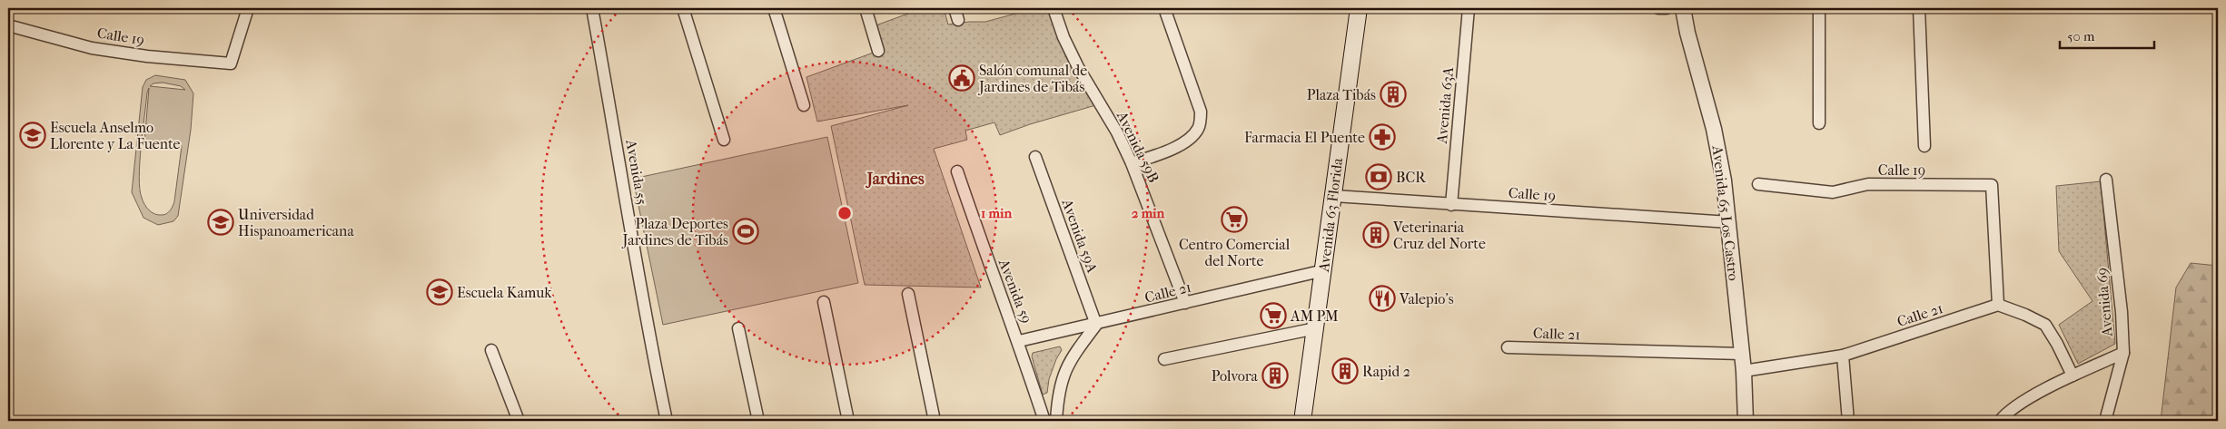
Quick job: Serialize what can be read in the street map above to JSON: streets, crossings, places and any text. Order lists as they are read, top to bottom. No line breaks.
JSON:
{"streets":{"main road":["Avenida 63 Florida"],"street":["Calle 19","Avenida 63A","Avenida 59B","Avenida 55","Avenida 65 Los Castro","Avenida 59A","Avenida 59","Calle 21","Avenida 69"]},"crossings":[["Calle 19","Avenida 63A"],["Calle 19","Avenida 65 Los Castro"],["Calle 19","Avenida 63 Florida"],["Calle 19","Calle 21"],["Avenida 59B","Calle 21"],["Avenida 65 Los Castro","Calle 21"],["Avenida 63 Florida","Calle 21"],["Avenida 59A","Calle 21"],["Avenida 59","Calle 21"]],"districts":["Jardines"],"places":{"public building":["Salón comunal de Jardines de Tibás"],"building":["Plaza Tibás","Veterinaria Cruz del Norte","Rapid 2","Polvora"],"school or university":["Escuela Anselmo Llorente y La Fuente","Universidad Hispanoamericana","Escuela Kamuk"],"pharmacy":["Farmacia El Puente"],"bank":["BCR"],"supermarket":["Centro Comercial del Norte","AM PM"],"sports":["Plaza Deportes Jardines de Tibás"],"restaurant":["Valepio's"]},"scale_bar":"50 m","rings":["1 min","2 min"]}
